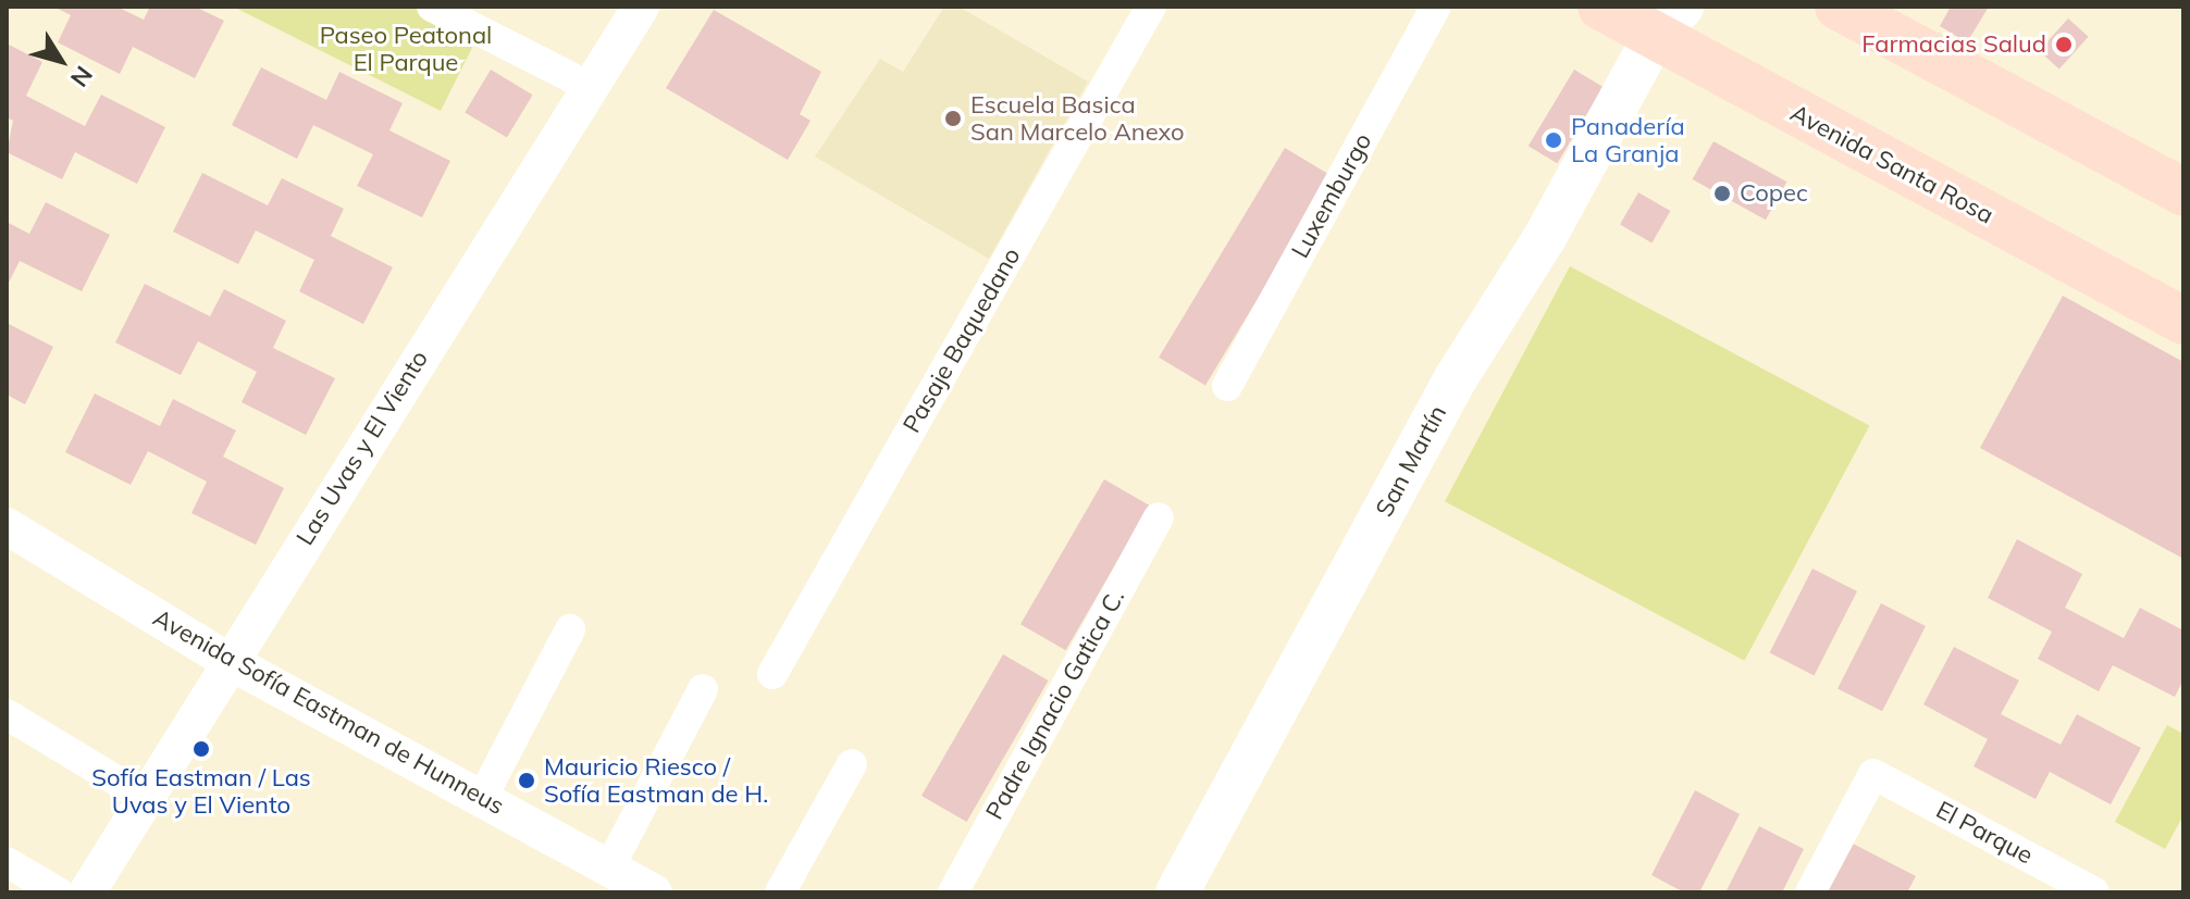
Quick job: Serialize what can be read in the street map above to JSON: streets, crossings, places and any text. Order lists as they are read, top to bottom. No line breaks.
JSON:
{"streets":{"main road":["Avenida Santa Rosa","San Martín"],"street":["Luxemburgo","Pasaje Baquedano","Las Uvas y El Viento","Padre Ignacio Gatica C.","Avenida Sofía Eastman de Hunneus","El Parque"]},"crossings":[["Avenida Santa Rosa","San Martín"],["Las Uvas y El Viento","Avenida Sofía Eastman de Hunneus"]],"parks":["Paseo Peatonal El Parque"],"places":["Farmacias Salud","Escuela Basica San Marcelo Anexo","Panadería La Granja","Copec","Sofía Eastman / Las Uvas y El Viento","Mauricio Riesco / Sofía Eastman de H."],"north":"bottom right"}
